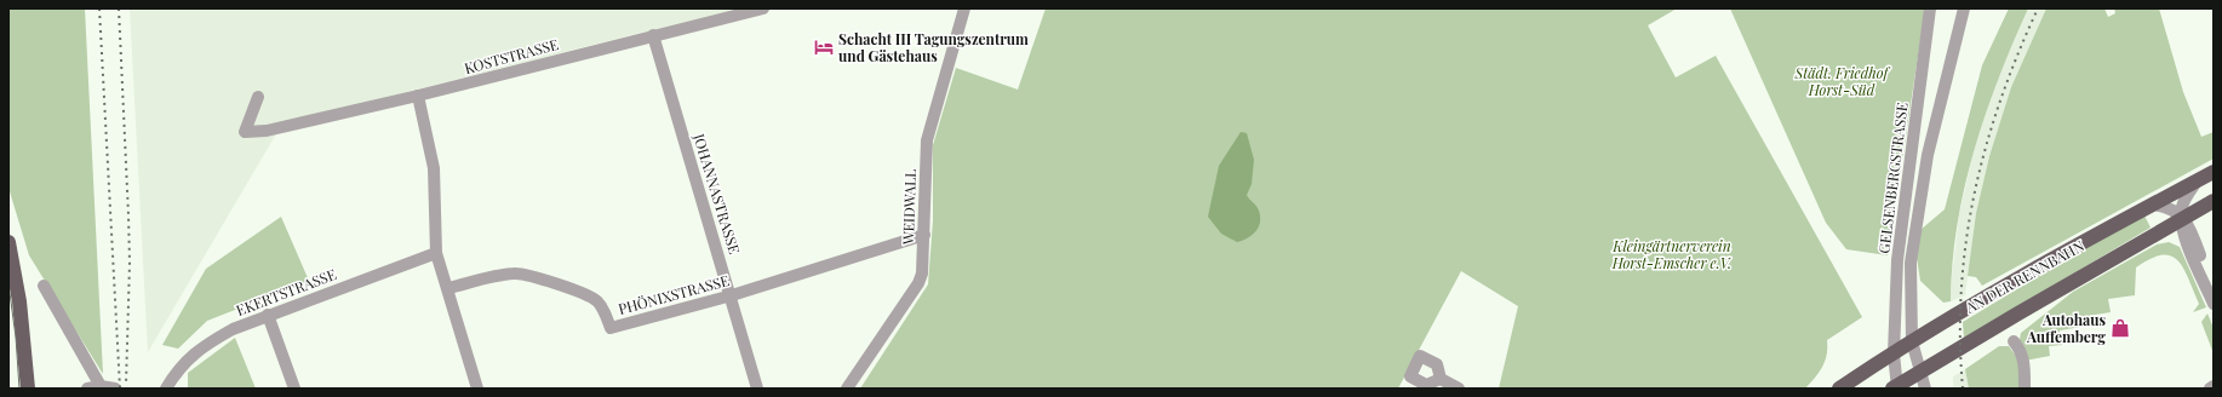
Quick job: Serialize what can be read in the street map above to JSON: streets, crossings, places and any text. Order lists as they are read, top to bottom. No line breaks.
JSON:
{"streets":{"main road":["AN DER RENNBAHN"],"street":["KOSTSTRASSE","GELSENBERGSTRASSE","JOHANNASTRASSE","WEIDWALL","EKERTSTRASSE","PHÖNIXSTRASSE"]},"crossings":[["KOSTSTRASSE","JOHANNASTRASSE"],["GELSENBERGSTRASSE","AN DER RENNBAHN"],["JOHANNASTRASSE","PHÖNIXSTRASSE"],["WEIDWALL","PHÖNIXSTRASSE"]],"parks":["Städt. Friedhof Horst-Süd","Kleingärtnerverein Horst-Emscher e.V."],"places":{"hotel":["Schacht III Tagungszentrum und Gästehaus"],"shop":["Autohaus Auffemberg"]}}
